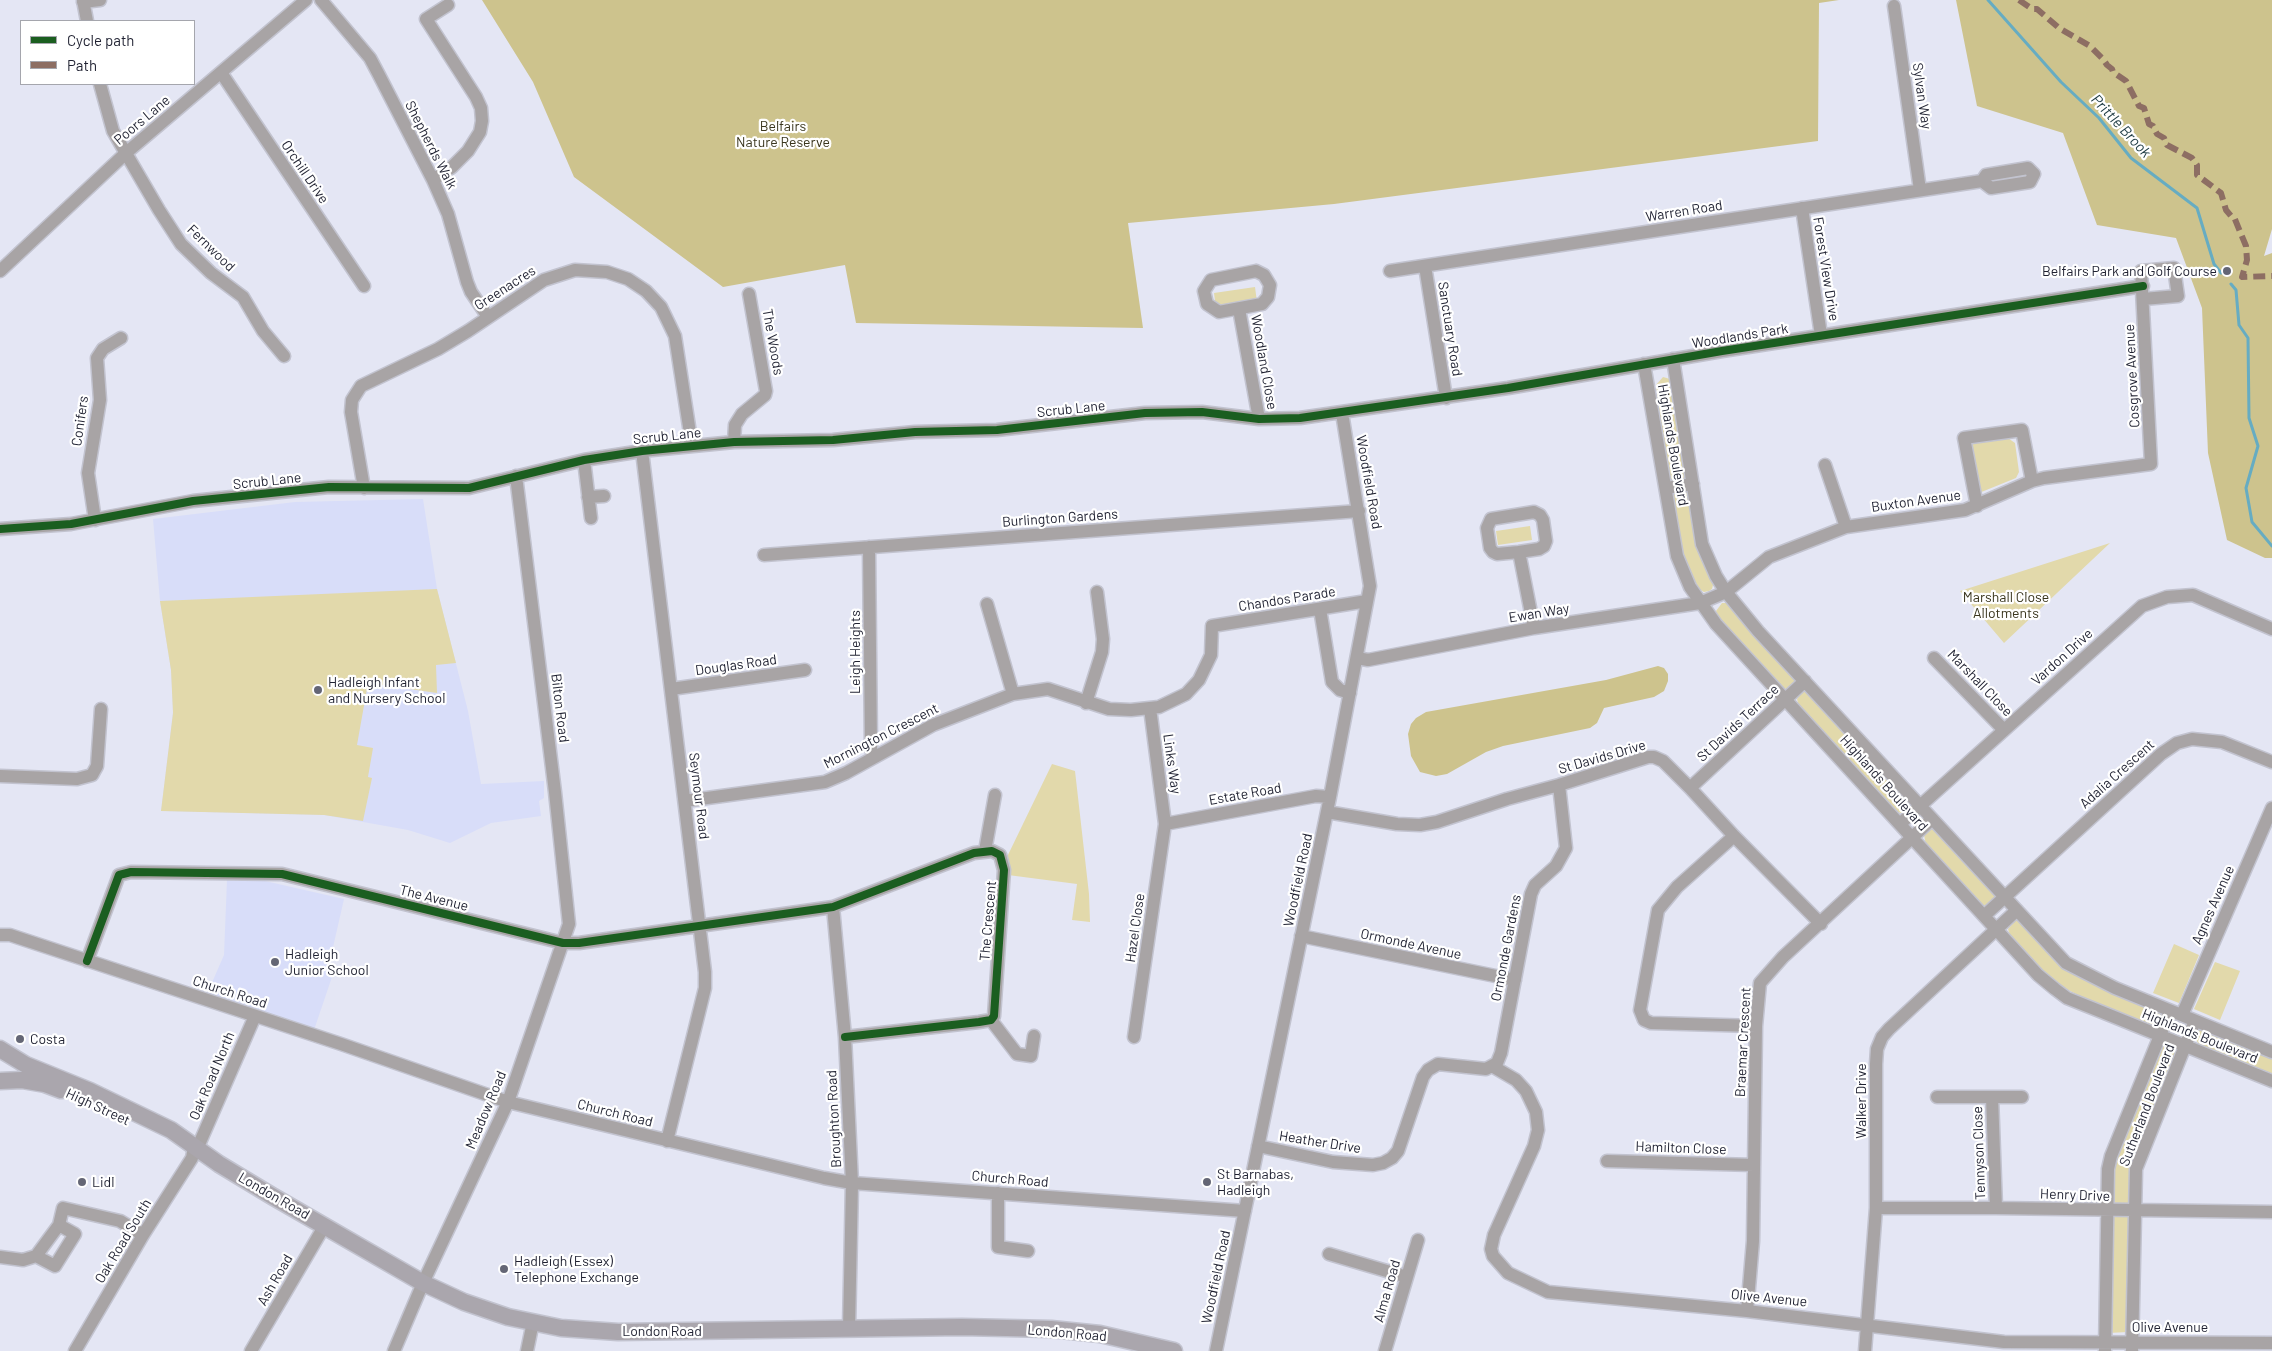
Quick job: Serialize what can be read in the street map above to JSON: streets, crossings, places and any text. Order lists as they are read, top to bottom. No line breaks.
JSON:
{"streets":{"main road":["High Street","London Road"],"street":["Sylvan Way","Poors Lane","Shepherds Walk","Orchill Drive","Warren Road","Fernwood","Forest View Drive","Greenacres","Sanctuary Road","Woodlands Park","The Woods","Woodland Close","Cosgrove Avenue","Scrub Lane","Conifers","Highlands Boulevard","Woodfield Road","Buxton Avenue","Burlington Gardens","Chandos Parade","Ewan Way","Leigh Heights","Vardon Drive","Douglas Road","Marshall Close","Bilton Road","St Davids Terrace","Mornington Crescent","St Davids Drive","Links Way","Adalia Crescent","Estate Road","Seymour Road","The Avenue","Agnes Avenue","The Crescent","Hazel Close","Ormonde Avenue","Ormonde Gardens","Church Road","Braemar Crescent","Oak Road North","Walker Drive","Sutherland Boulevard","Meadow Road","Broughton Road","Heather Drive","Hamilton Close","Tennyson Close","Henry Drive","Oak Road South","Ash Road","Alma Road","Olive Avenue"]},"crossings":[["Sylvan Way","Warren Road"],["Poors Lane","Orchill Drive"],["Poors Lane","Fernwood"],["Shepherds Walk","Greenacres"],["Warren Road","Forest View Drive"],["Warren Road","Sanctuary Road"],["Forest View Drive","Woodlands Park"],["Greenacres","Scrub Lane"],["Sanctuary Road","Woodlands Park"],["Woodlands Park","Cosgrove Avenue"],["Woodlands Park","Scrub Lane"],["Woodlands Park","Highlands Boulevard"],["Woodlands Park","Woodfield Road"],["The Woods","Scrub Lane"],["Woodland Close","Scrub Lane"],["Cosgrove Avenue","Buxton Avenue"],["Scrub Lane","Conifers"],["Scrub Lane","Woodfield Road"],["Scrub Lane","Bilton Road"],["Scrub Lane","Seymour Road"],["Highlands Boulevard","Buxton Avenue"],["Highlands Boulevard","Ewan Way"],["Highlands Boulevard","Vardon Drive"],["Highlands Boulevard","St Davids Terrace"],["Highlands Boulevard","Adalia Crescent"],["Highlands Boulevard","Agnes Avenue"],["Highlands Boulevard","Braemar Crescent"],["Highlands Boulevard","Walker Drive"],["Highlands Boulevard","Sutherland Boulevard"],["Woodfield Road","Burlington Gardens"],["Woodfield Road","Chandos Parade"],["Woodfield Road","Ewan Way"],["Woodfield Road","St Davids Drive"],["Woodfield Road","Estate Road"],["Woodfield Road","Ormonde Avenue"],["Woodfield Road","Church Road"],["Woodfield Road","Heather Drive"],["Buxton Avenue","Ewan Way"],["Burlington Gardens","Leigh Heights"],["Chandos Parade","Mornington Crescent"],["Leigh Heights","Mornington Crescent"],["Vardon Drive","Marshall Close"],["Douglas Road","Seymour Road"],["Bilton Road","The Avenue"],["Bilton Road","Meadow Road"],["St Davids Terrace","St Davids Drive"],["Mornington Crescent","Links Way"],["Mornington Crescent","Seymour Road"],["St Davids Drive","Ormonde Gardens"],["St Davids Drive","Braemar Crescent"],["Links Way","Estate Road"],["Links Way","Hazel Close"],["Estate Road","Hazel Close"],["Seymour Road","The Avenue"],["Seymour Road","Church Road"],["The Avenue","Church Road"],["The Avenue","Meadow Road"],["The Avenue","Broughton Road"],["Agnes Avenue","Sutherland Boulevard"],["Ormonde Avenue","Ormonde Gardens"],["Ormonde Gardens","Heather Drive"],["Ormonde Gardens","Olive Avenue"],["Church Road","Oak Road North"],["Church Road","Meadow Road"],["Church Road","Broughton Road"],["Braemar Crescent","Hamilton Close"],["Braemar Crescent","Olive Avenue"],["Oak Road North","High Street"],["Oak Road North","London Road"],["Oak Road North","Oak Road South"],["Walker Drive","Henry Drive"],["Walker Drive","Olive Avenue"],["Sutherland Boulevard","Henry Drive"],["Sutherland Boulevard","Olive Avenue"],["High Street","London Road"],["High Street","Oak Road South"],["Meadow Road","London Road"],["Broughton Road","London Road"],["Heather Drive","Olive Avenue"],["Tennyson Close","Henry Drive"],["London Road","Oak Road South"],["London Road","Ash Road"]],"water":["Prittle Brook"],"parks":["Belfairs Nature Reserve","Marshall Close Allotments"],"places":["Belfairs Park and Golf Course","Hadleigh Infant and Nursery School","Hadleigh Junior School","Costa","Lidl","St Barnabas, Hadleigh","Hadleigh (Essex) Telephone Exchange"],"legend":["Cycle path","Path"]}
